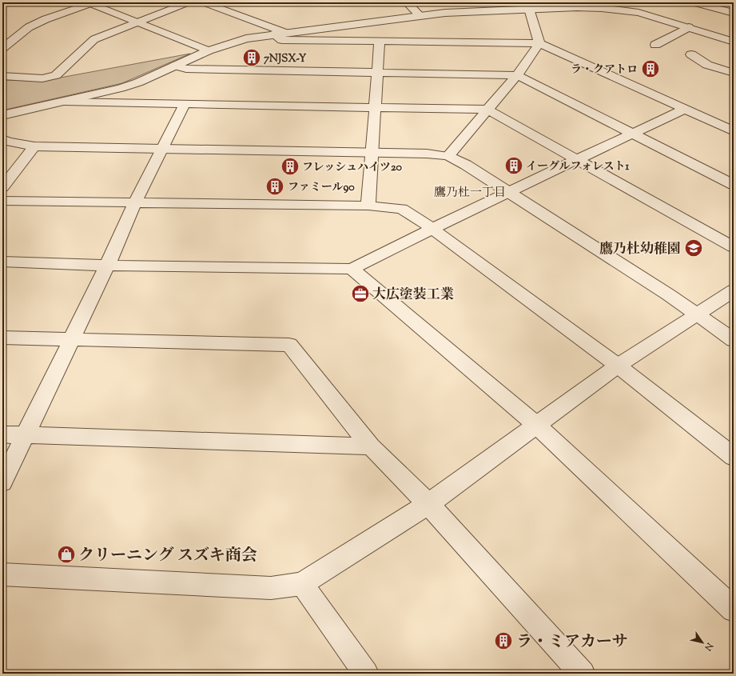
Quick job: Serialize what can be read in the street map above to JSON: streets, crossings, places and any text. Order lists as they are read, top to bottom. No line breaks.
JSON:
{"districts":["鷹乃杜一丁目"],"places":{"building":["7NJSX-Y","ラ・クアトロ","イーグルフォレスト1","フレッシュハイツ20","ファミール90","ラ・ミアカーサ"],"school or university":["鷹乃杜幼稚園"],"office":["大広塗装工業"],"shop":["クリーニング スズキ商会"]},"north":"bottom right"}
